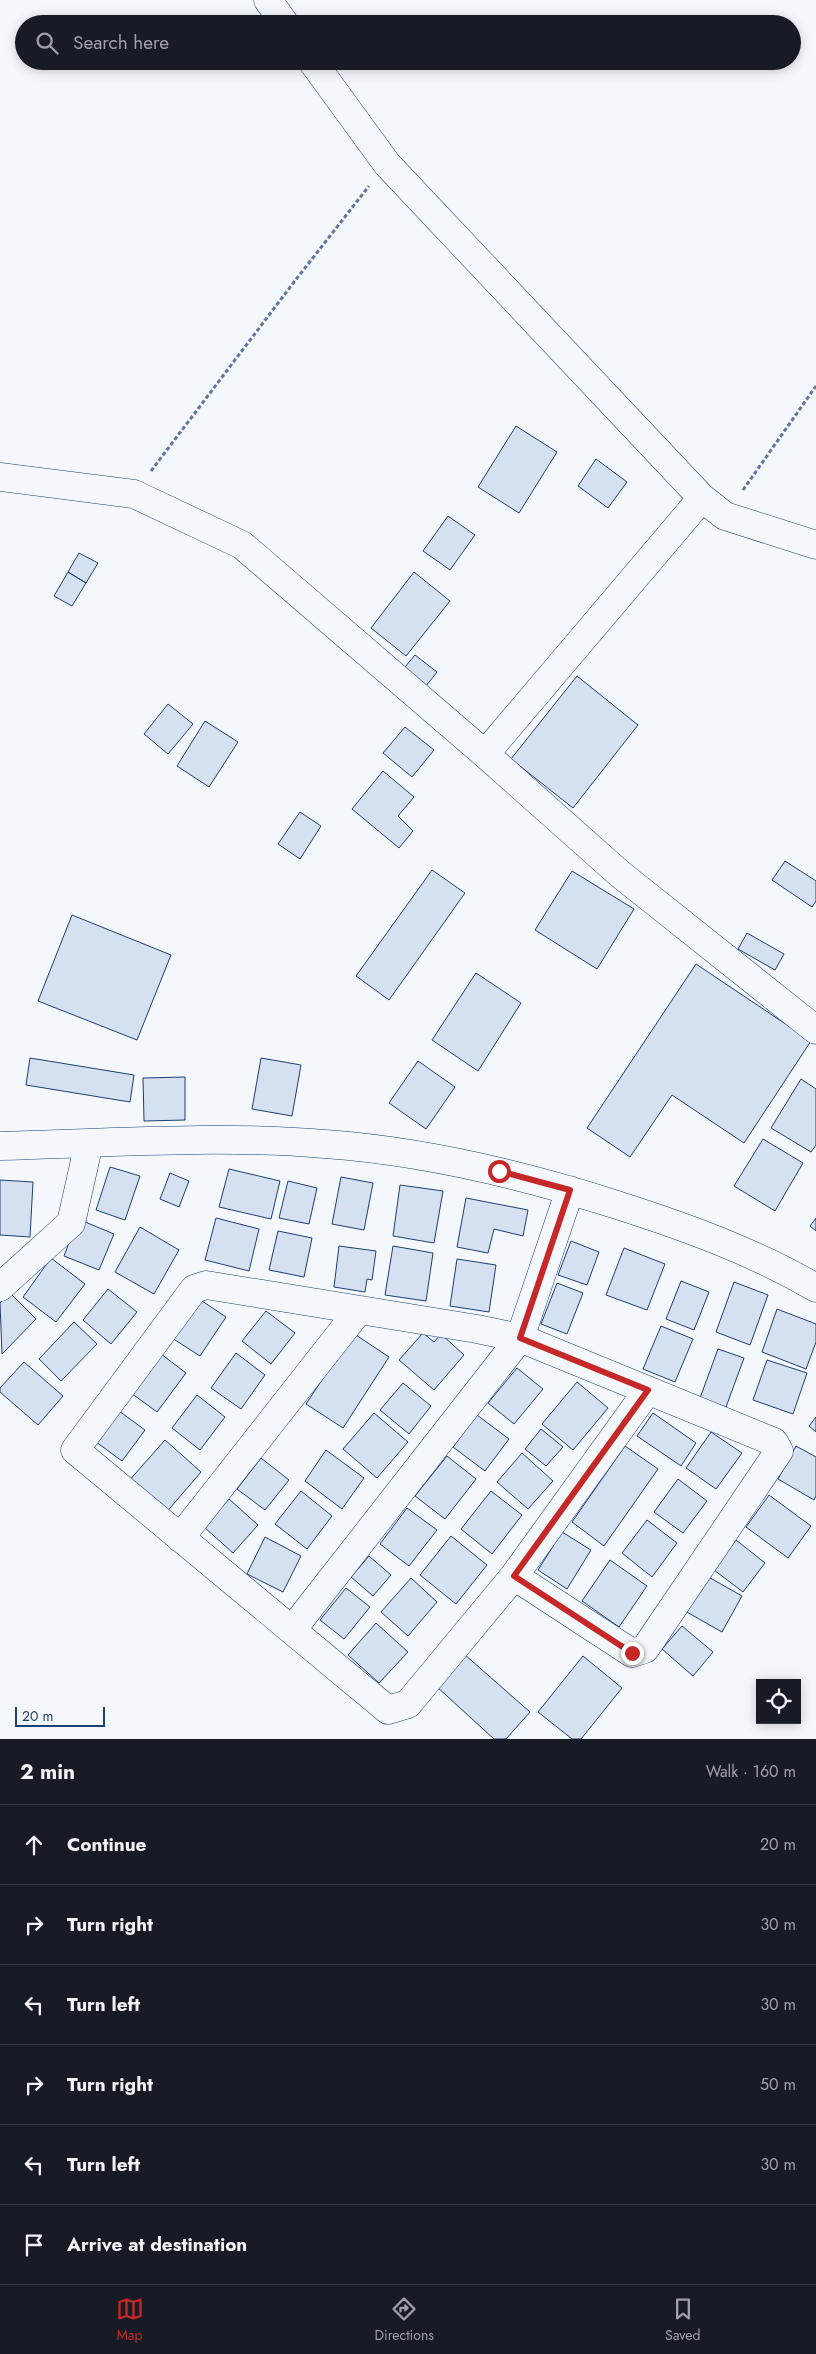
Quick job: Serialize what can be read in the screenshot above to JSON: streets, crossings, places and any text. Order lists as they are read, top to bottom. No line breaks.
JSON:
{"scale_bar":"20 m","page":{"search":"Search here","scale":"20 m","heading":["2 min","Walk · 160 m"],"list":[["Continue","20 m"],["Turn right","30 m"],["Turn left","30 m"],["Turn right","50 m"],["Turn left","30 m"],"Arrive at destination"],"nav":["Map","Directions","Saved"]}}
